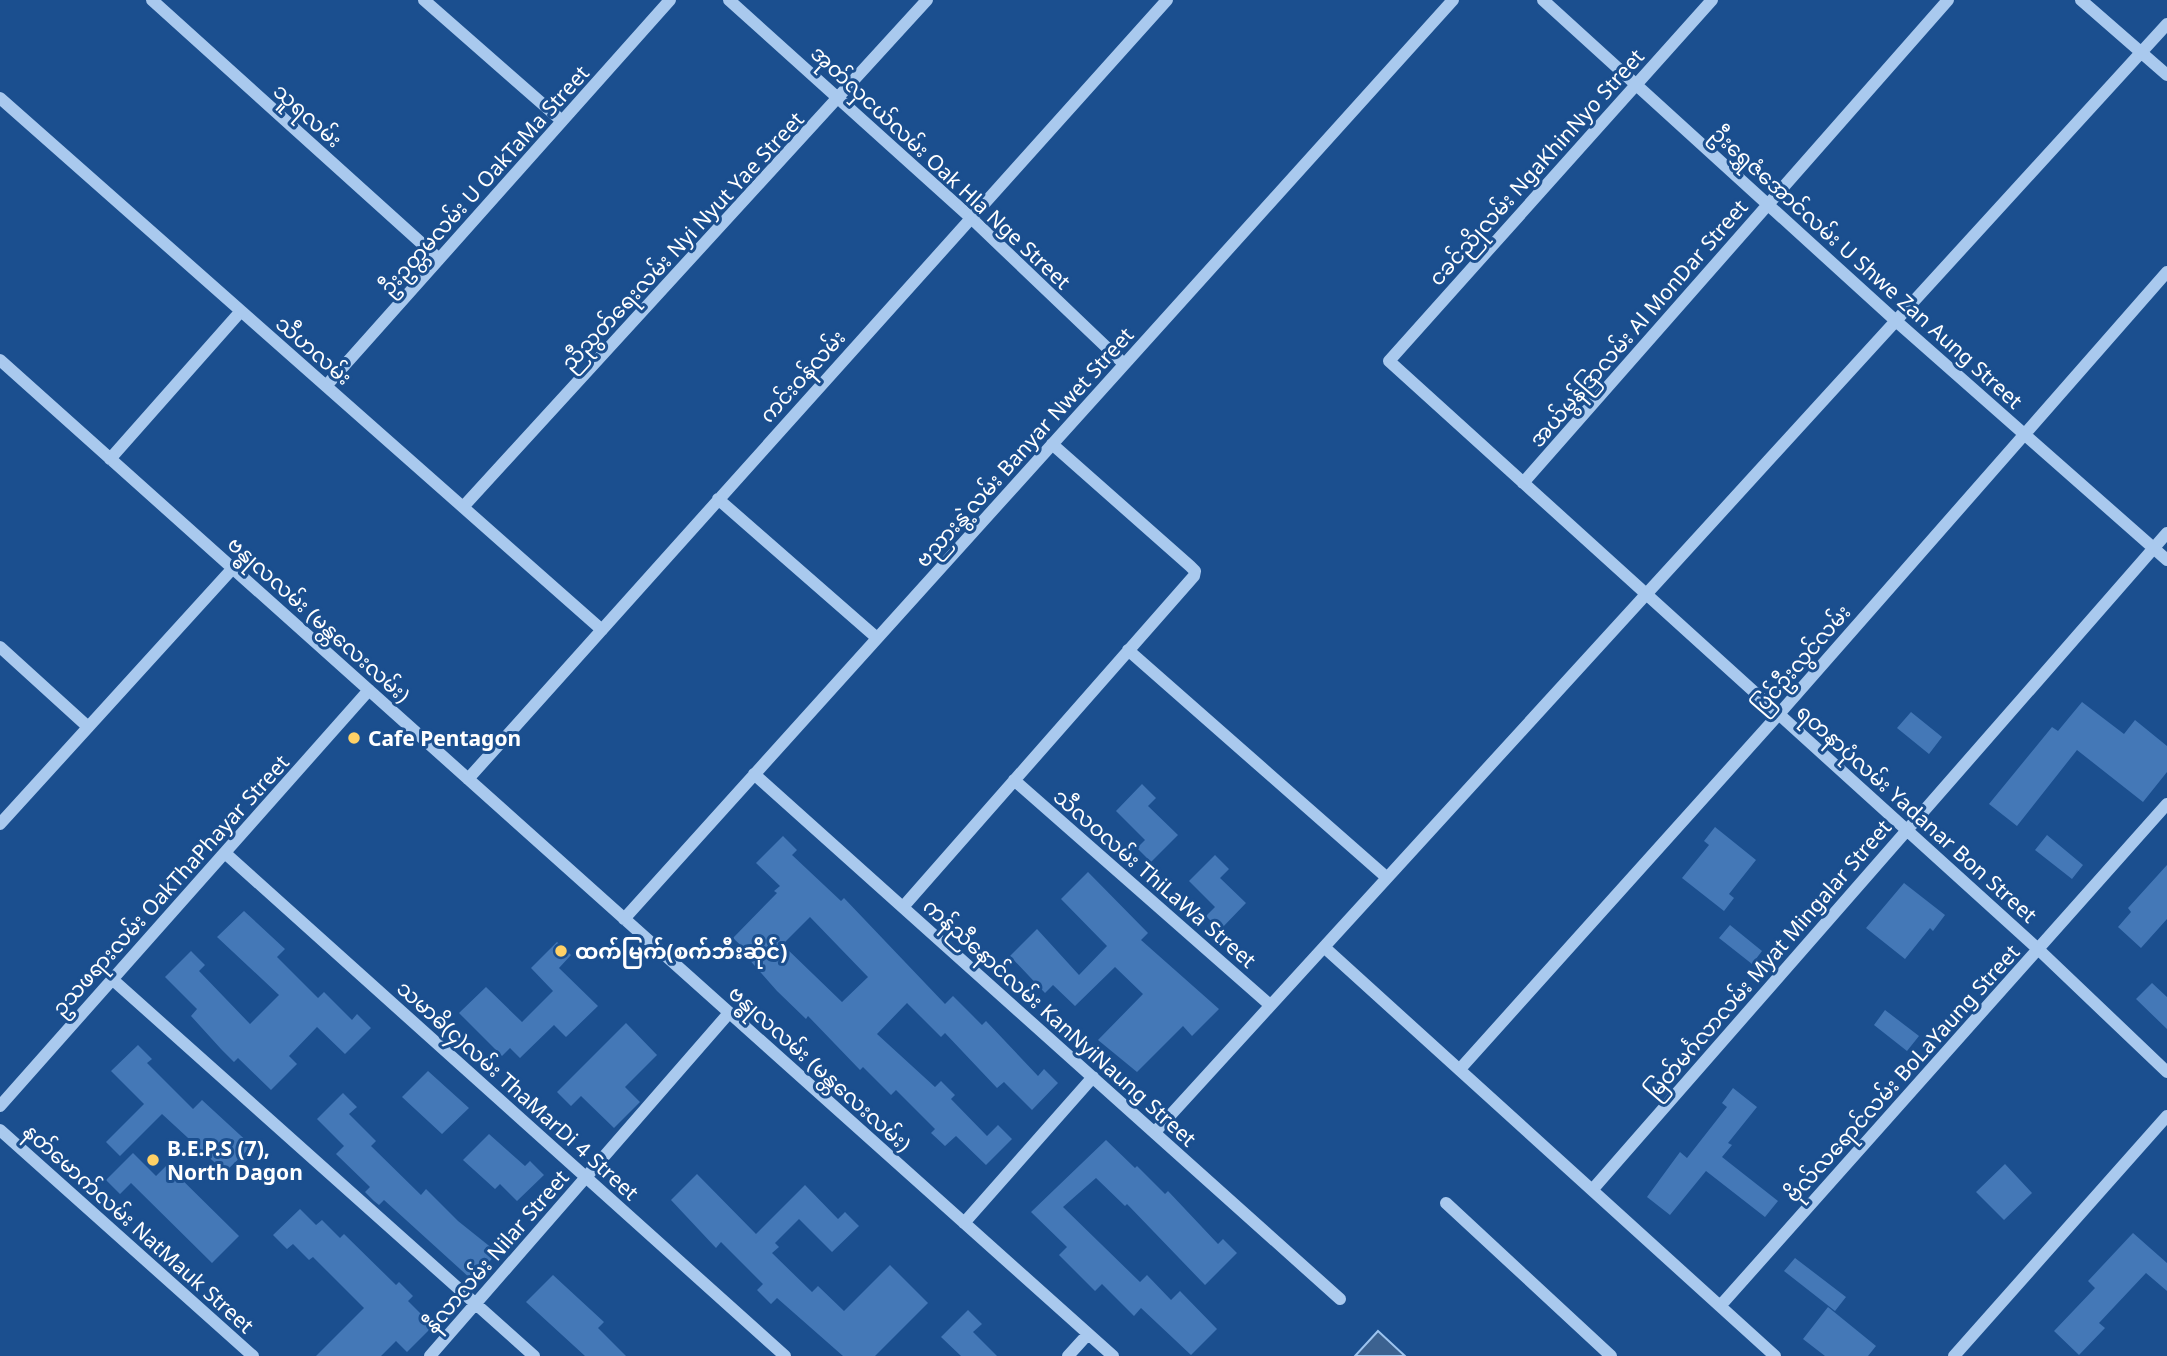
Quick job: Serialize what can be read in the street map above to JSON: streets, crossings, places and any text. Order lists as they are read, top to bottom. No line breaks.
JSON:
{"streets":{"street":["သူရလမ်း","အုတ်လှငယ်လမ်း Oak Hla Nge Street","ငခင်ညိုလမ်း NgaKhinNyo Street","ဦးဥတ္တမလမ်း U OakTaMa Street","ညီညွတ်ရေးလမ်း Nyi Nyut Yae Street","ဦးရွှေဇံအောင်လမ်း U Shwe Zan Aung Street","အယ်မွန်ဒြာလမ်း Al MonDar Street","သီဟလမ်း","ကင်းဝန်လမ်း","ဗညားနွဲ့လမ်း Banyar Nwet Street","ဗန္ဓုလလမ်း (မန္တလေးလမ်း)","ပြင်ဦးလွင်လမ်း","ရတနာပုံလမ်း Yadanar Bon Street","သီလဝလမ်း ThiLaWa Street","ဥသဖရားလမ်း OakThaPhayar Street","မြတ်မင်္ဂလာလမ်း Myat Mingalar Street","ကန်ညီနောင်လမ်း KanNyiNaung Street","ဗိုလ်လရောင်လမ်း BoLaYaung Street","သမာဓိ(၄)လမ်း ThaMarDi 4 Street","နတ်မောက်လမ်း NatMauk Street","နီလာလမ်း Nilar Street"]},"crossings":[["သူရလမ်း","ဦးဥတ္တမလမ်း U OakTaMa Street"],["အုတ်လှငယ်လမ်း Oak Hla Nge Street","ညီညွတ်ရေးလမ်း Nyi Nyut Yae Street"],["အုတ်လှငယ်လမ်း Oak Hla Nge Street","ကင်းဝန်လမ်း"],["အုတ်လှငယ်လမ်း Oak Hla Nge Street","ဗညားနွဲ့လမ်း Banyar Nwet Street"],["ငခင်ညိုလမ်း NgaKhinNyo Street","ဦးရွှေဇံအောင်လမ်း U Shwe Zan Aung Street"],["ငခင်ညိုလမ်း NgaKhinNyo Street","ရတနာပုံလမ်း Yadanar Bon Street"],["ဦးဥတ္တမလမ်း U OakTaMa Street","သီဟလမ်း"],["ညီညွတ်ရေးလမ်း Nyi Nyut Yae Street","သီဟလမ်း"],["ဦးရွှေဇံအောင်လမ်း U Shwe Zan Aung Street","အယ်မွန်ဒြာလမ်း Al MonDar Street"],["ဦးရွှေဇံအောင်လမ်း U Shwe Zan Aung Street","ပြင်ဦးလွင်လမ်း"],["ဦးရွှေဇံအောင်လမ်း U Shwe Zan Aung Street","မြတ်မင်္ဂလာလမ်း Myat Mingalar Street"],["အယ်မွန်ဒြာလမ်း Al MonDar Street","ရတနာပုံလမ်း Yadanar Bon Street"],["သီဟလမ်း","ကင်းဝန်လမ်း"],["ကင်းဝန်လမ်း","ဗန္ဓုလလမ်း (မန္တလေးလမ်း)"],["ဗညားနွဲ့လမ်း Banyar Nwet Street","ဗန္ဓုလလမ်း (မန္တလေးလမ်း)"],["ဗညားနွဲ့လမ်း Banyar Nwet Street","ကန်ညီနောင်လမ်း KanNyiNaung Street"],["ဗန္ဓုလလမ်း (မန္တလေးလမ်း)","ဥသဖရားလမ်း OakThaPhayar Street"],["ဗန္ဓုလလမ်း (မန္တလေးလမ်း)","နီလာလမ်း Nilar Street"],["ပြင်ဦးလွင်လမ်း","ရတနာပုံလမ်း Yadanar Bon Street"],["ရတနာပုံလမ်း Yadanar Bon Street","မြတ်မင်္ဂလာလမ်း Myat Mingalar Street"],["ရတနာပုံလမ်း Yadanar Bon Street","ဗိုလ်လရောင်လမ်း BoLaYaung Street"],["ဥသဖရားလမ်း OakThaPhayar Street","သမာဓိ(၄)လမ်း ThaMarDi 4 Street"],["သမာဓိ(၄)လမ်း ThaMarDi 4 Street","နီလာလမ်း Nilar Street"]],"places":["Cafe Pentagon","ထက်မြက်(စက်ဘီးဆိုင်)","B.E.P.S (7), North Dagon"]}
